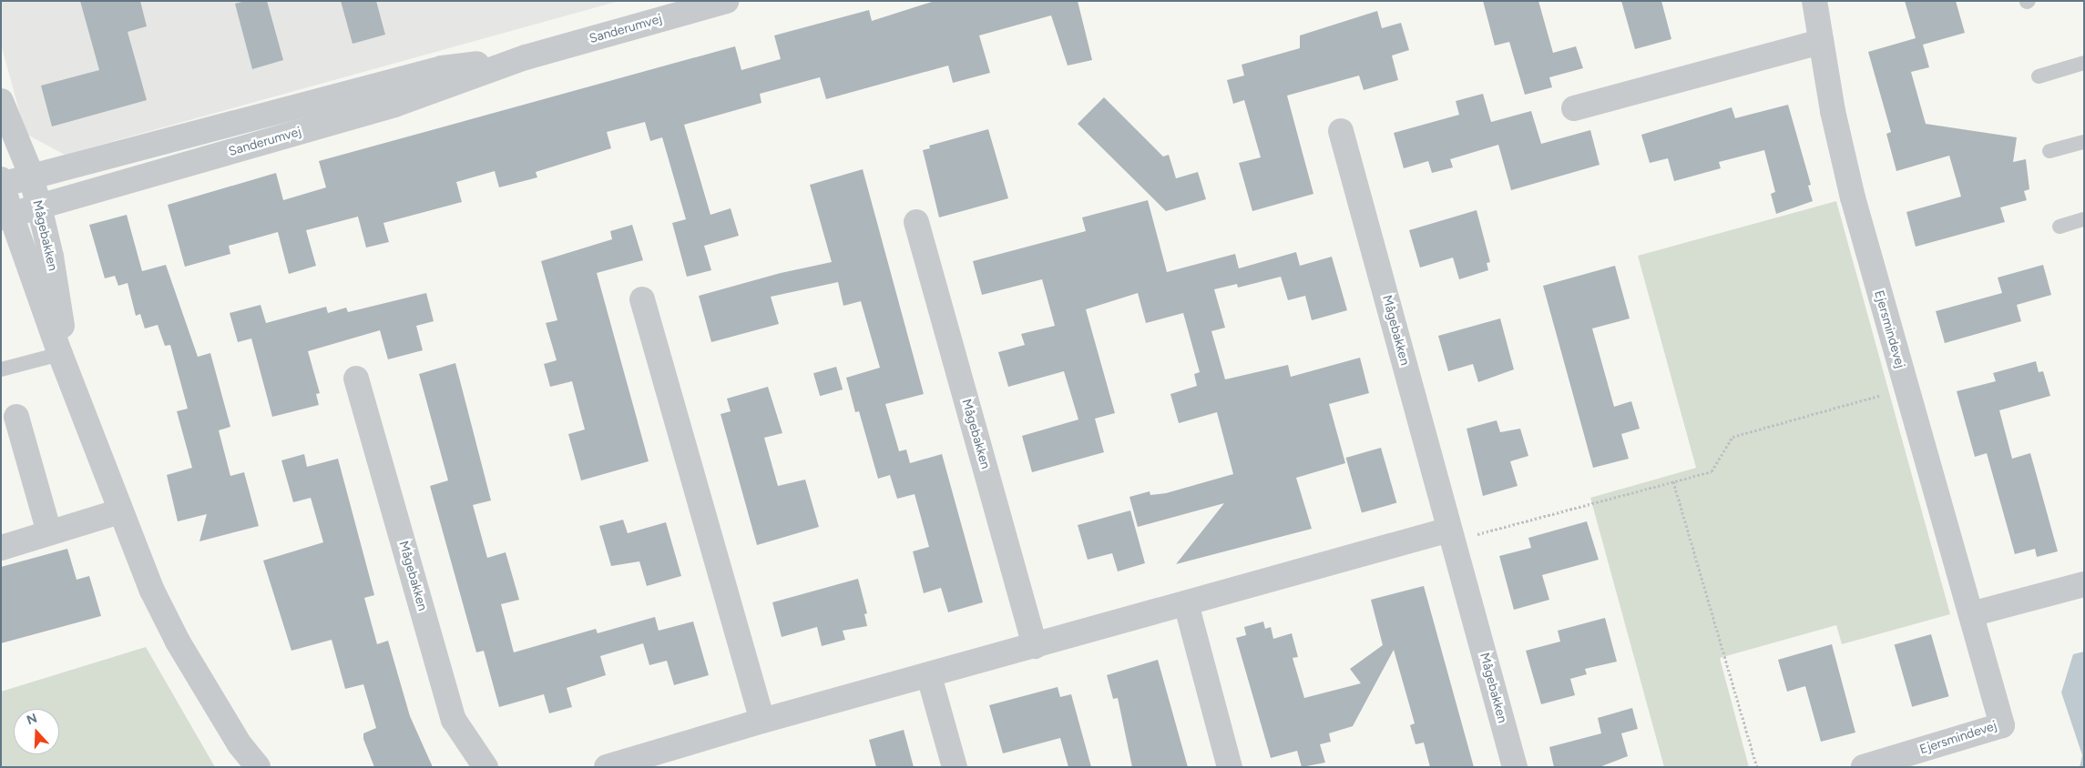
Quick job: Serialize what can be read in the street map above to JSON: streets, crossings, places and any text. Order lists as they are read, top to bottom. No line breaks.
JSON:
{"streets":{"street":["Sanderumvej","Mågebakken","Ejersmindevej"]},"crossings":[["Sanderumvej","Mågebakken"]],"north":"top"}
